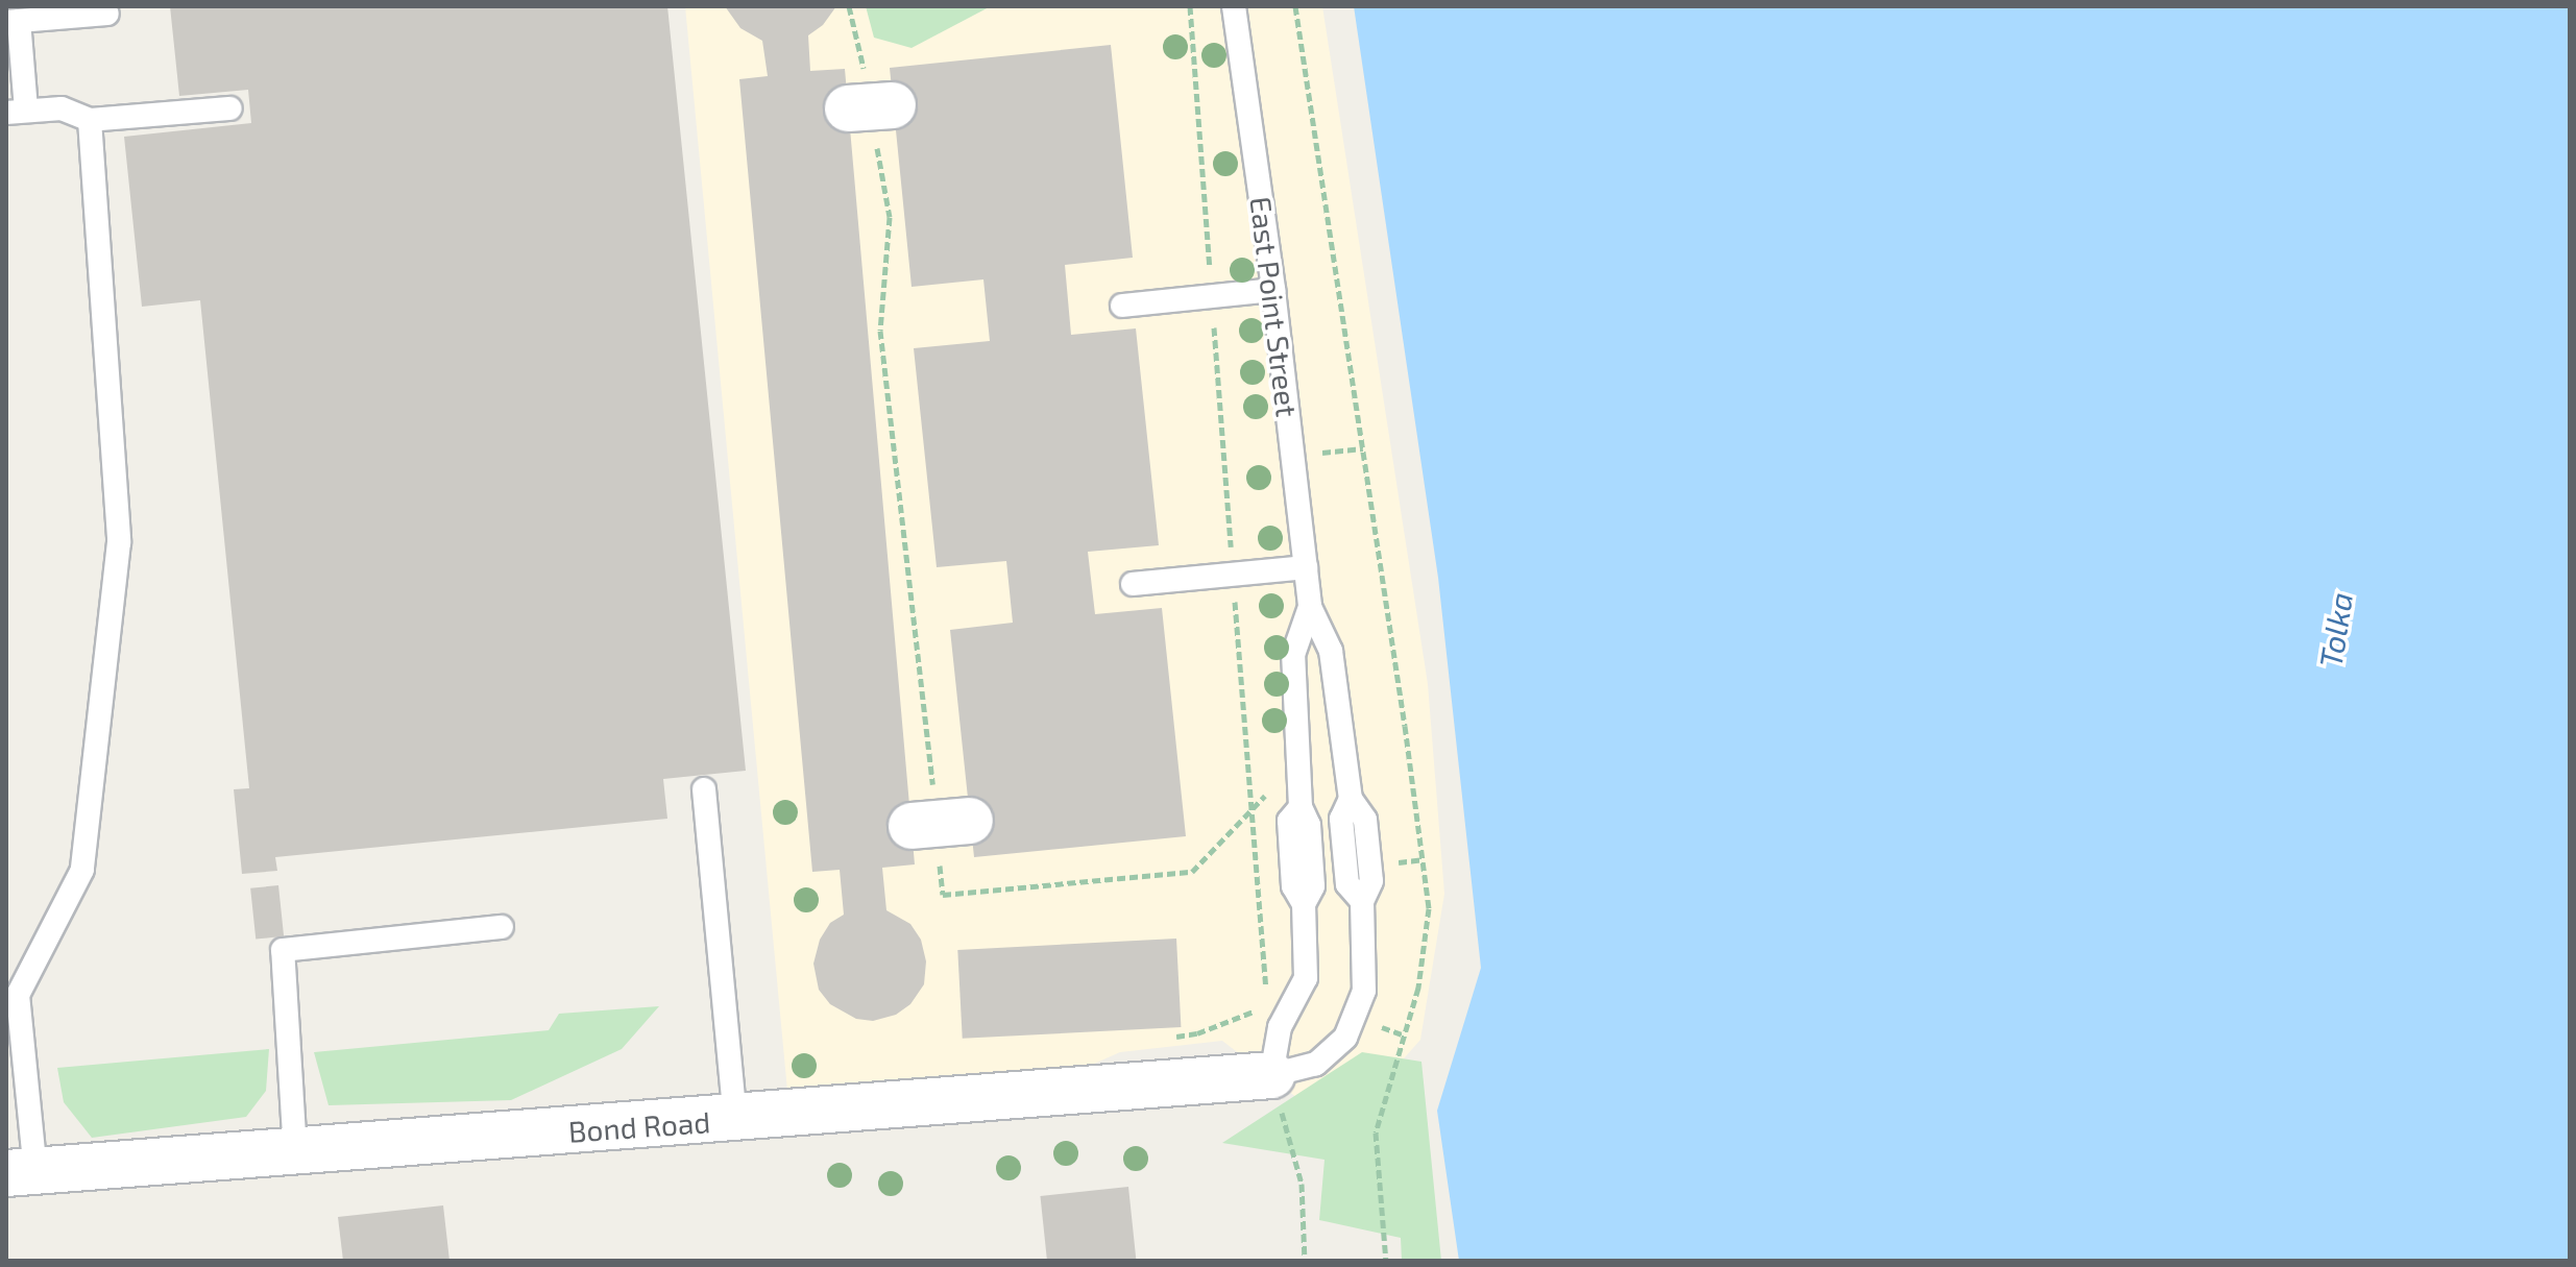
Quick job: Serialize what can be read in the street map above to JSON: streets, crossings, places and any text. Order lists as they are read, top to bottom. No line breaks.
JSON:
{"streets":{"street":["Bond Road"],"lane":["East Point Street"]},"water":["Tolka"]}
